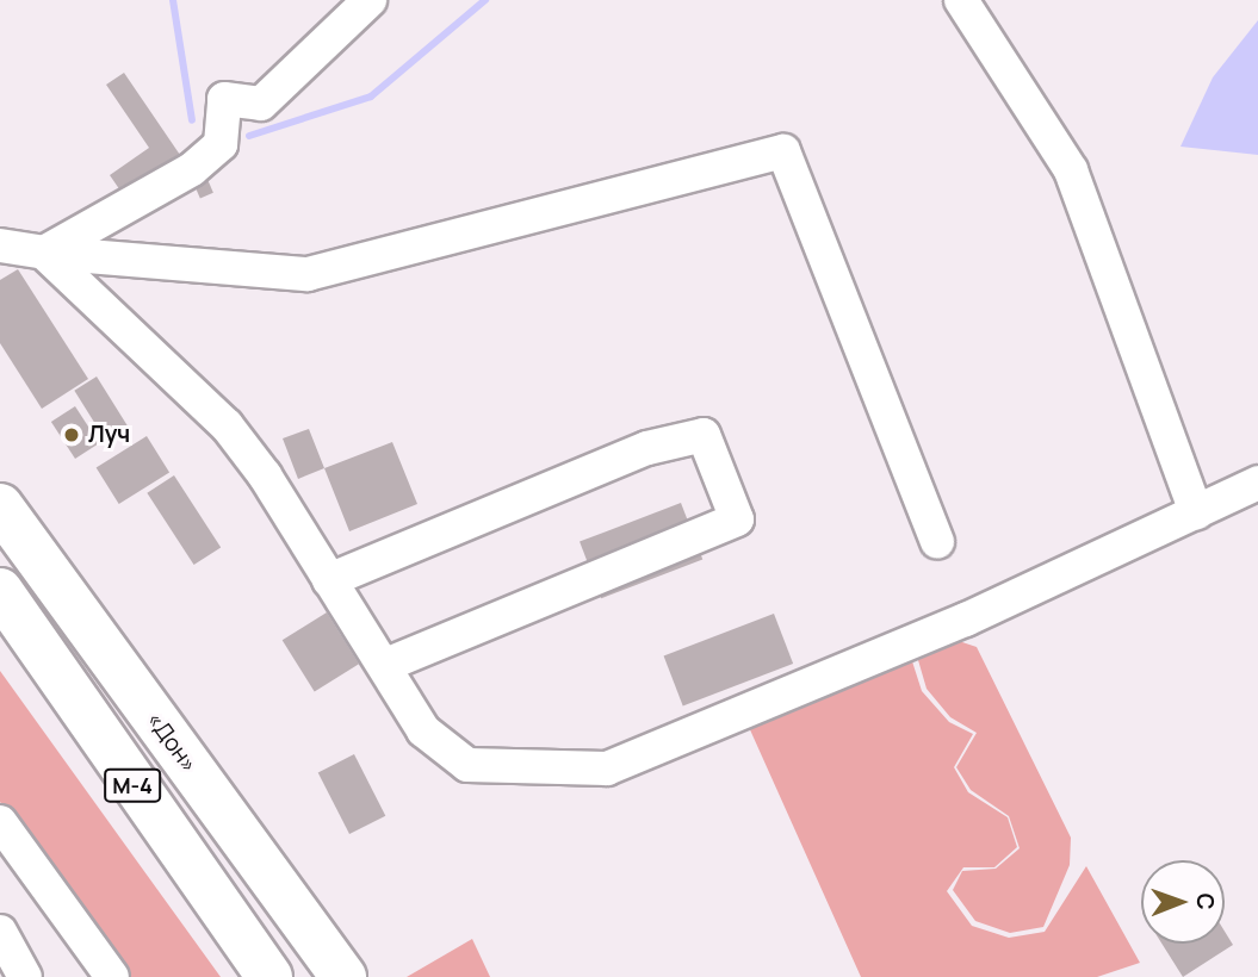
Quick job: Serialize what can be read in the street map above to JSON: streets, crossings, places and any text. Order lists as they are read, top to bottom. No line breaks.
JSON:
{"streets":{"highway":["«Дон»","М-4"]},"places":["Луч"],"north":"right"}
